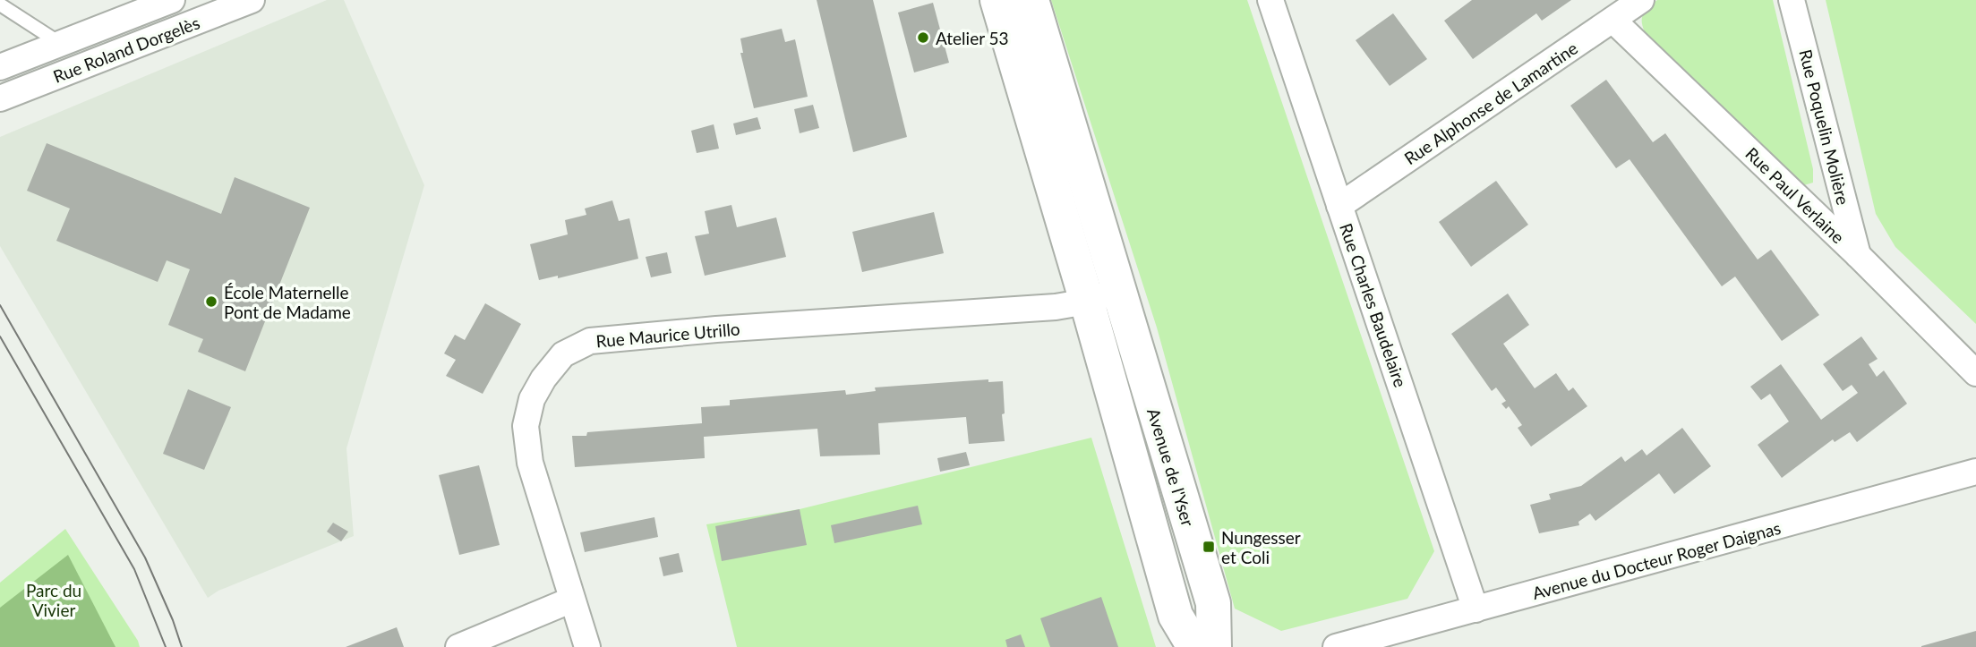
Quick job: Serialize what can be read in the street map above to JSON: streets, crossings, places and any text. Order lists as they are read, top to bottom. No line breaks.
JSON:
{"streets":{"main road":["Avenue de l'Yser"],"street":["Rue Roland Dorgelès","Rue Alphonse de Lamartine","Rue Poquelin Molière","Rue Paul Verlaine","Rue Charles Baudelaire","Rue Maurice Utrillo","Avenue du Docteur Roger Daignas"]},"crossings":[["Rue Alphonse de Lamartine","Rue Paul Verlaine"],["Rue Alphonse de Lamartine","Rue Charles Baudelaire"],["Rue Poquelin Molière","Rue Paul Verlaine"],["Rue Charles Baudelaire","Avenue du Docteur Roger Daignas"],["Rue Maurice Utrillo","Avenue de l'Yser"]],"parks":["Parc du Vivier"],"places":{"other":["Atelier 53","École Maternelle Pont de Madame"],"transit":["Nungesser et Coli"]}}
